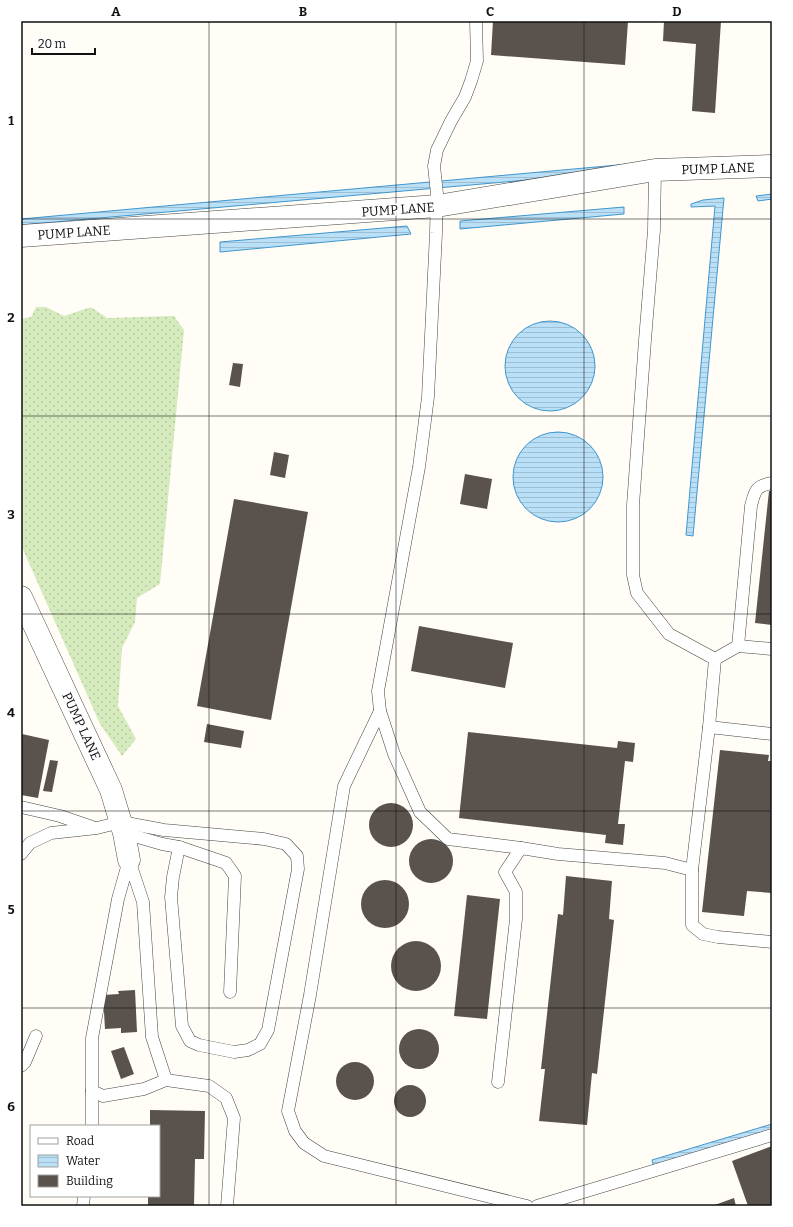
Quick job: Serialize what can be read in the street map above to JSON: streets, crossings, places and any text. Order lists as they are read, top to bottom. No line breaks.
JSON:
{"streets":{"street":["PUMP LANE"]},"legend":["Road","Water","Building"],"scale_bar":"20 m","grid":{"columns":["A","B","C","D"],"rows":["1","2","3","4","5","6"]}}
